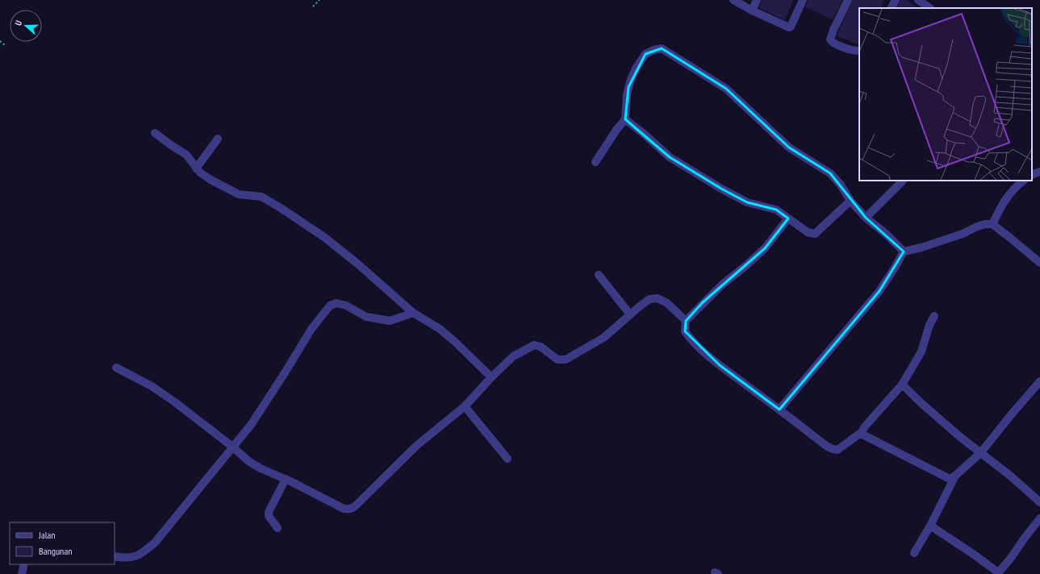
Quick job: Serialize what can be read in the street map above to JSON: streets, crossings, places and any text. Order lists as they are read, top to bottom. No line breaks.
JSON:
{"legend":["Jalan","Bangunan"],"north":"left"}
